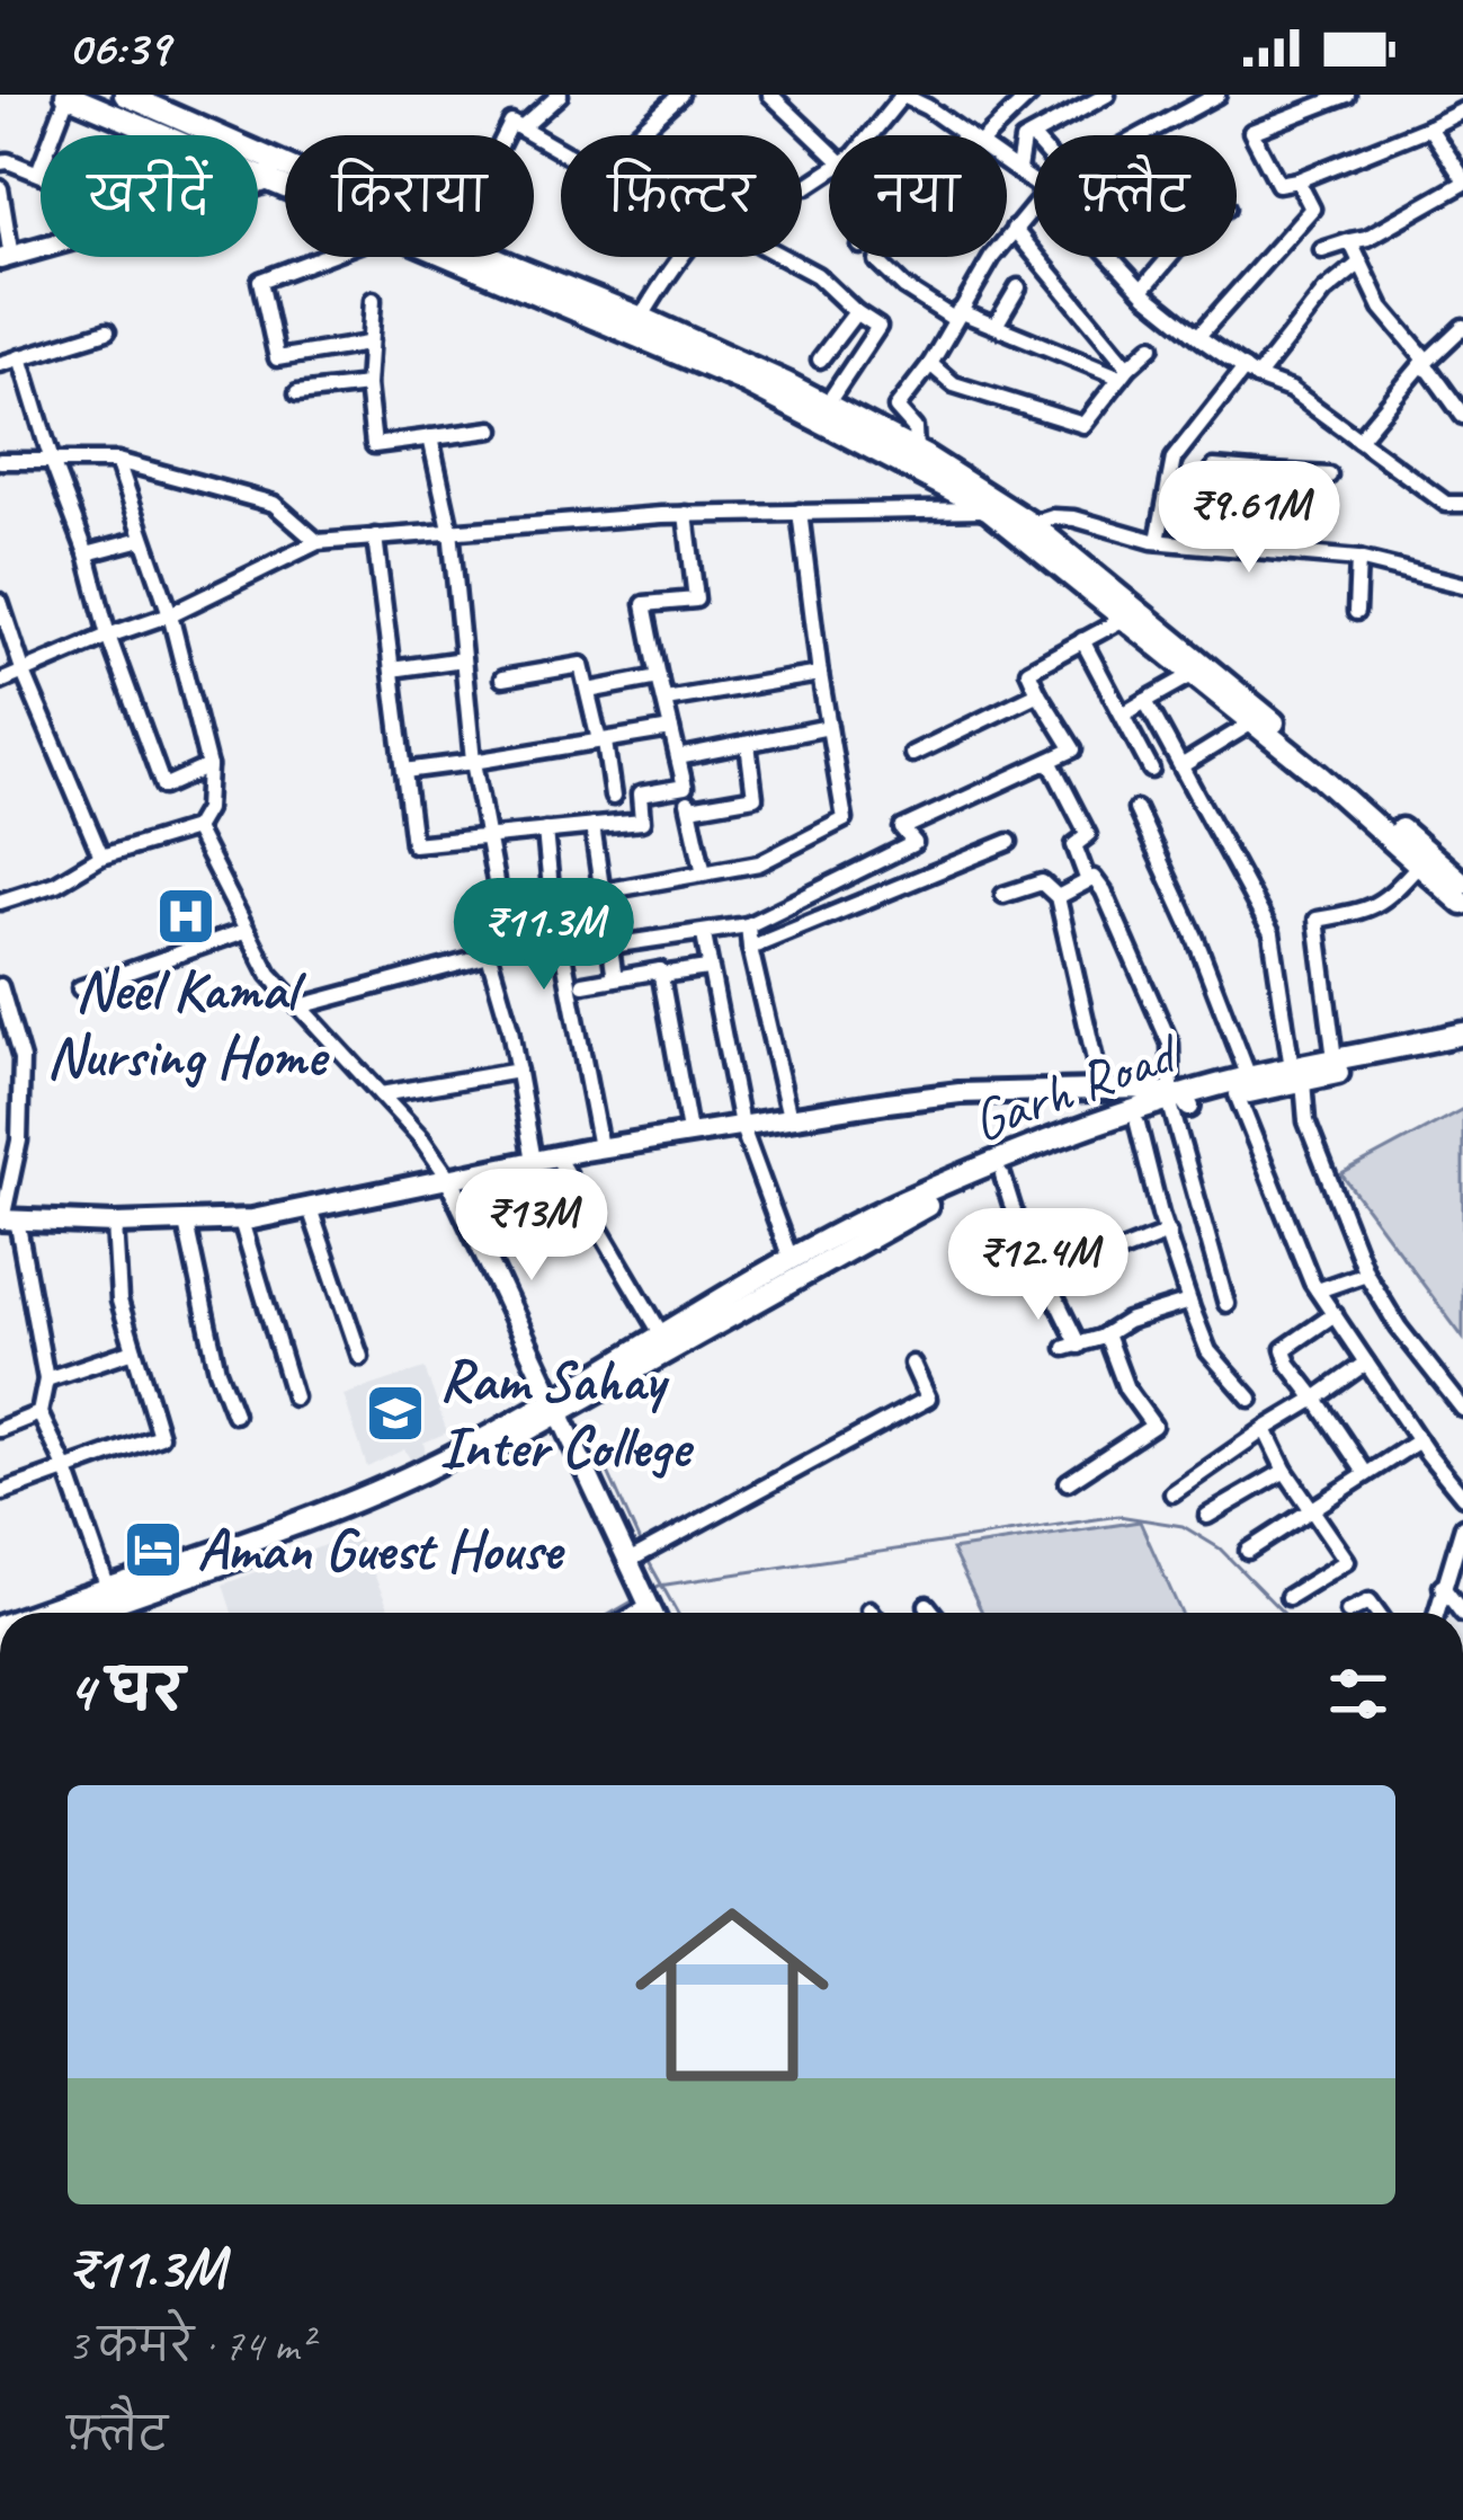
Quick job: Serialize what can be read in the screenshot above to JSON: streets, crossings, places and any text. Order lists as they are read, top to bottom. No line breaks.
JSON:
{"streets":{"main road":["Garh Road"]},"places":{"hospital":["Neel Kamal Nursing Home"],"school or university":["Ram Sahay Inter College"],"hotel":["Aman Guest House"]},"page":{"status":"06:39","chip":["खरीदें","किराया","फ़िल्टर","नया","फ़्लैट"],"price":["₹9.61M","₹11.3M","₹13M","₹12.4M"],"heading":"4 घर","list":[{"name":"₹11.3M","note":"3 कमरे · 74 m² · फ़्लैट"}]}}
